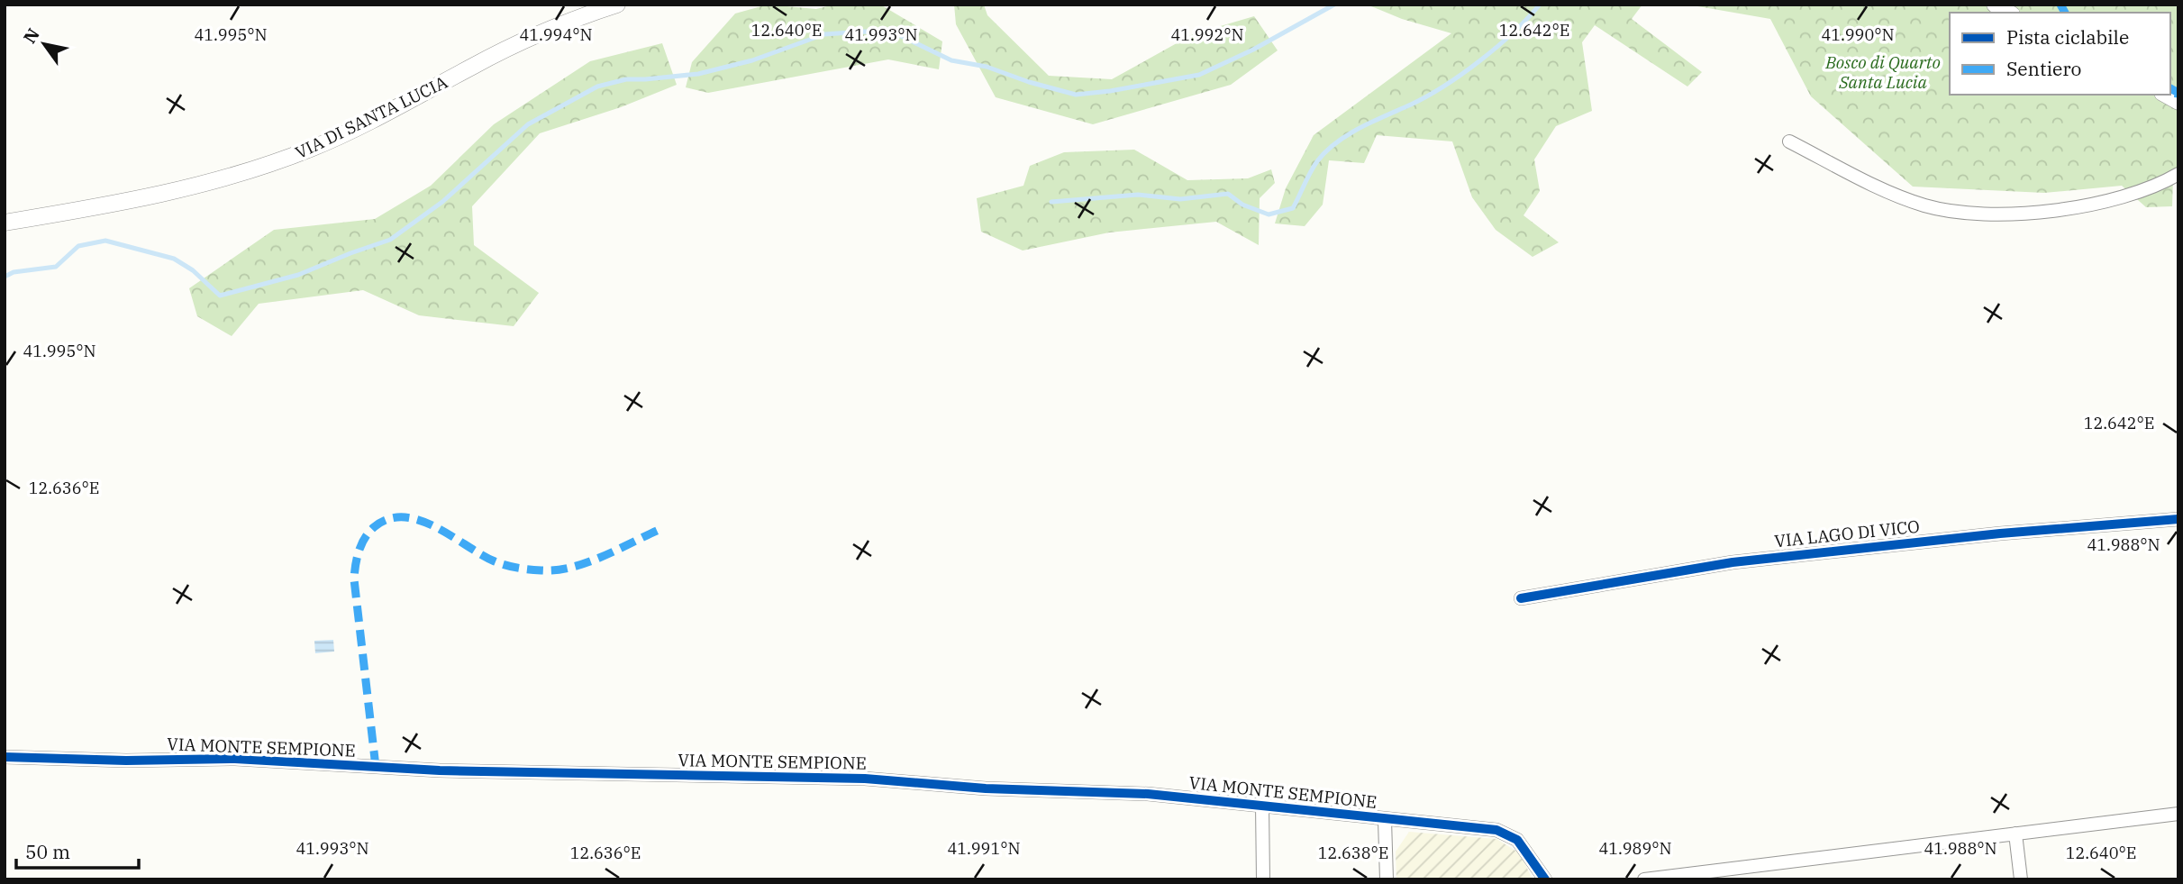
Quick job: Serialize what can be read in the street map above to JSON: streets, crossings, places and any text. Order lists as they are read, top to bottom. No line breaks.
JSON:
{"streets":{"street":["VIA DI SANTA LUCIA","VIA LAGO DI VICO","VIA MONTE SEMPIONE"]},"parks":["Bosco di Quarto Santa Lucia"],"legend":["Pista ciclabile","Sentiero"],"scale_bar":"50 m","north":"top left","coordinates":["12.640°E","12.642°E","41.995°N","41.994°N","41.993°N","41.992°N","41.990°N","12.636°E","41.988°N","41.991°N","41.989°N","12.638°E"]}
